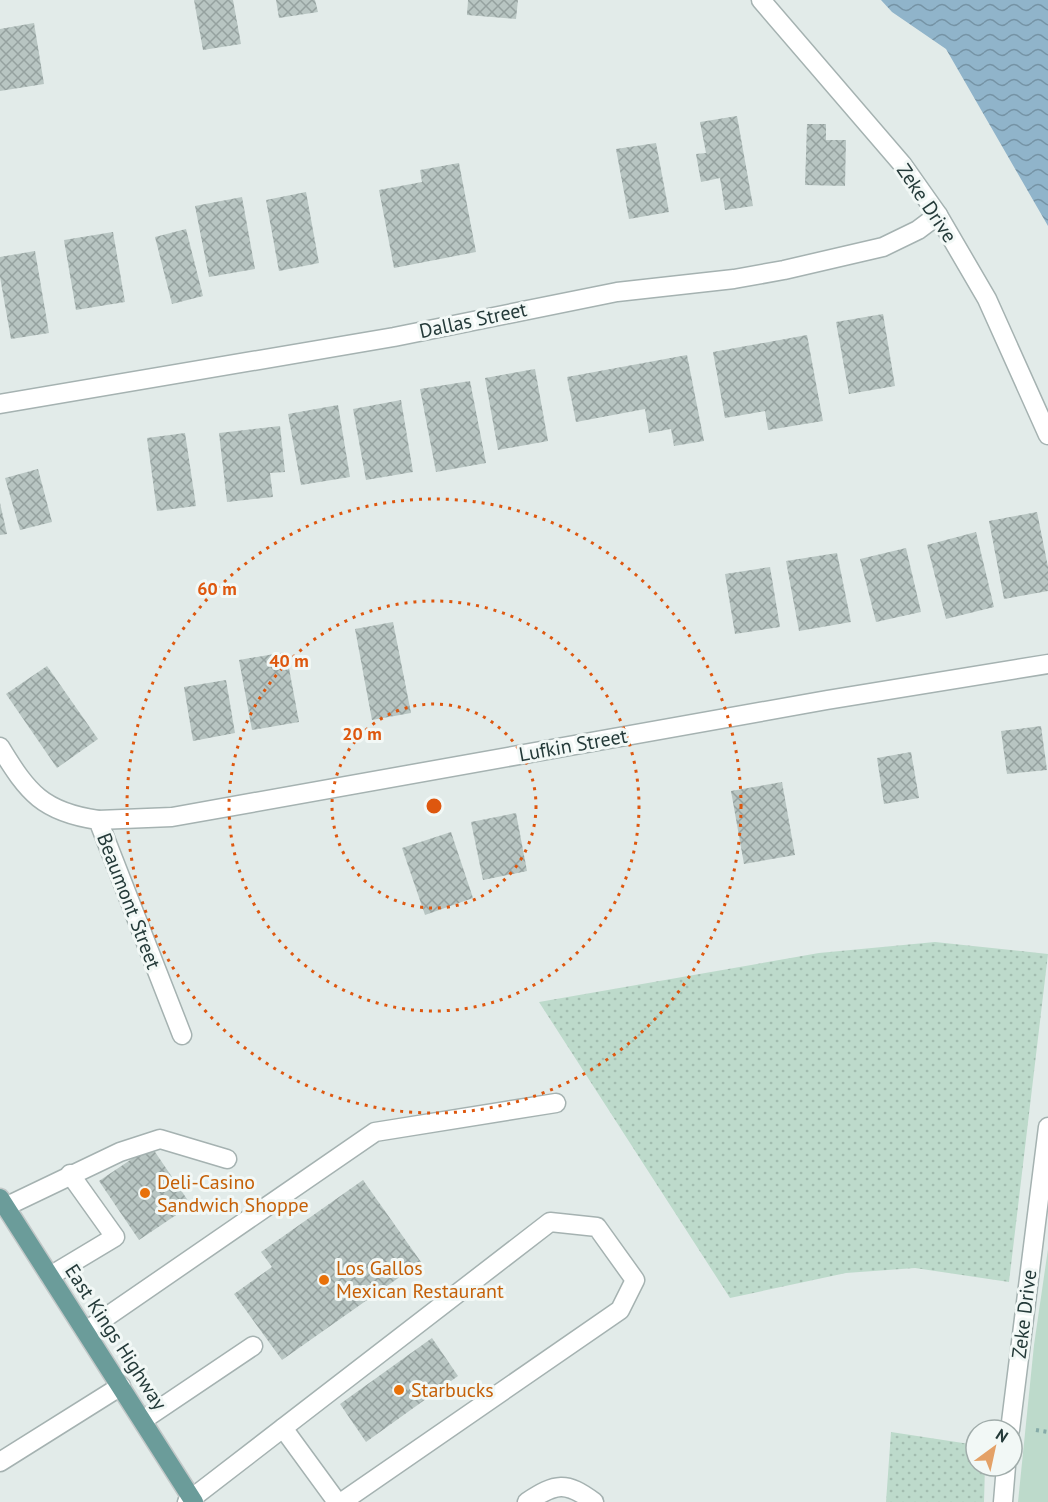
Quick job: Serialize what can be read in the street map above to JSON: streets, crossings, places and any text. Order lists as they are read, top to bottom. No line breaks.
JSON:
{"streets":{"main road":["East Kings Highway"],"street":["Zeke Drive","Dallas Street","Lufkin Street","Beaumont Street"]},"crossings":[["Zeke Drive","Dallas Street"],["Lufkin Street","Beaumont Street"]],"places":["Deli-Casino Sandwich Shoppe","Los Gallos Mexican Restaurant","Starbucks"],"north":"top right","rings":["60 m","40 m","20 m"]}
